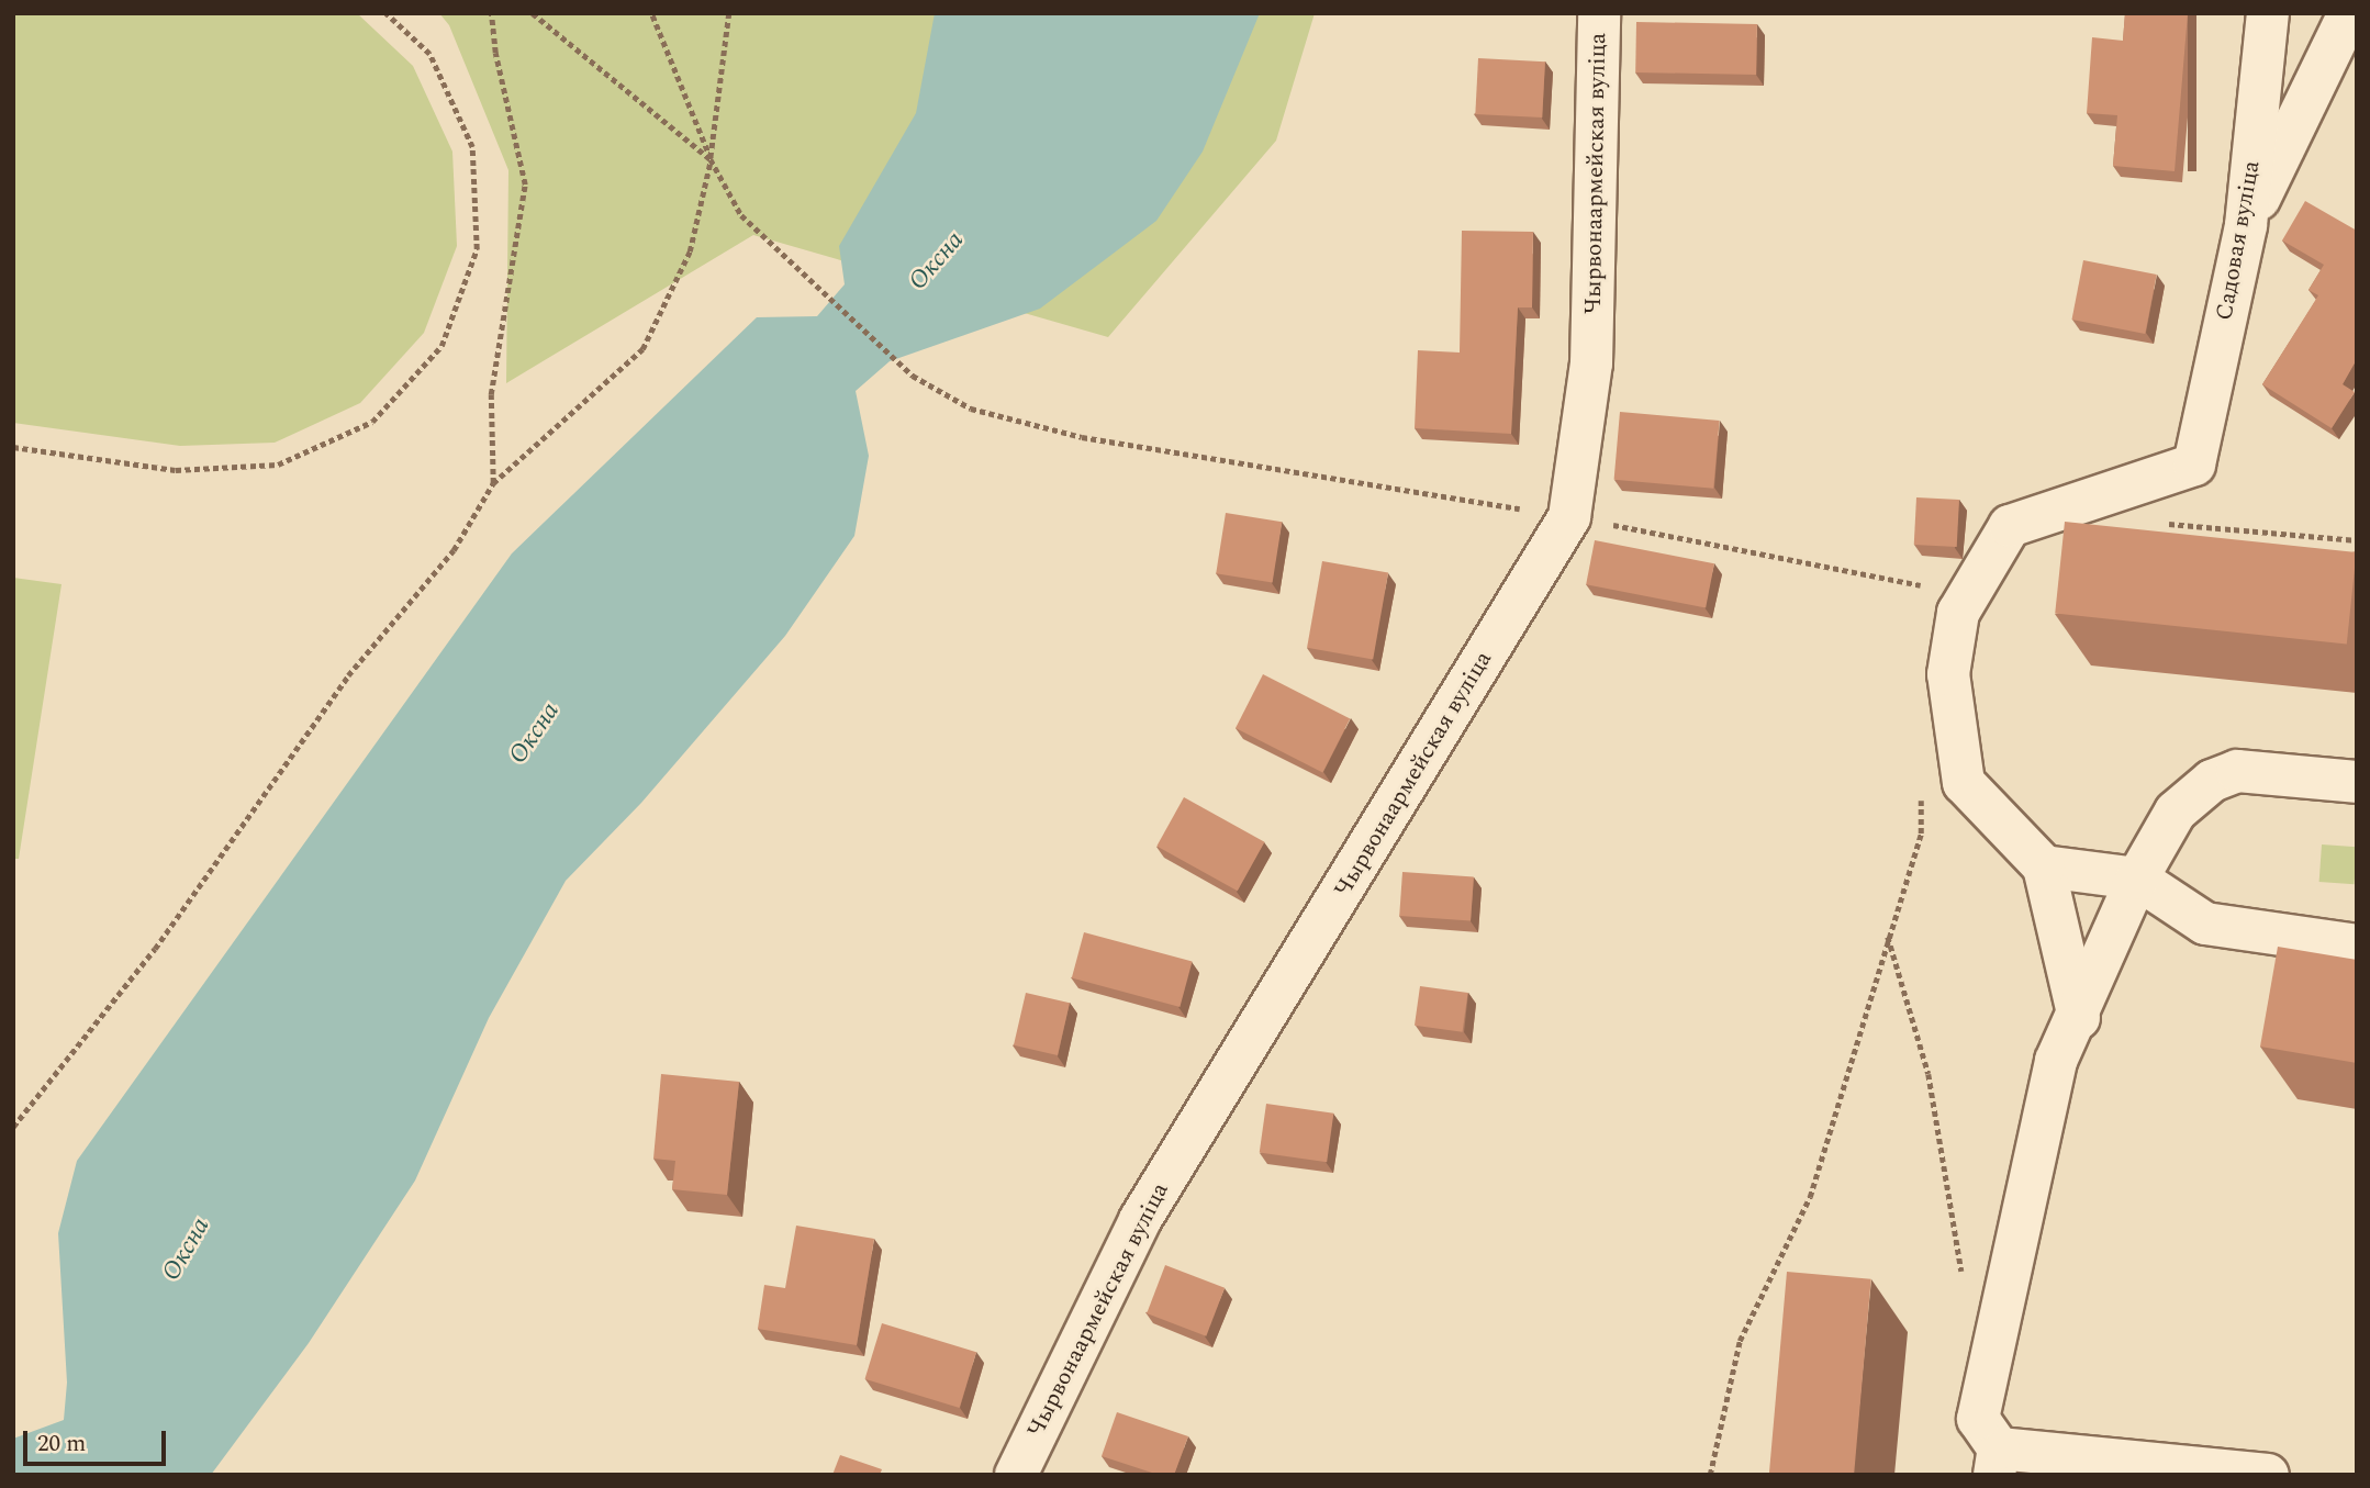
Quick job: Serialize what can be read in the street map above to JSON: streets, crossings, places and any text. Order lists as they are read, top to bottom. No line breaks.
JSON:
{"streets":{"street":["Чырвонаармейская вуліца","Садовая вуліца"]},"water":["Оксна"],"scale_bar":"20 m"}
